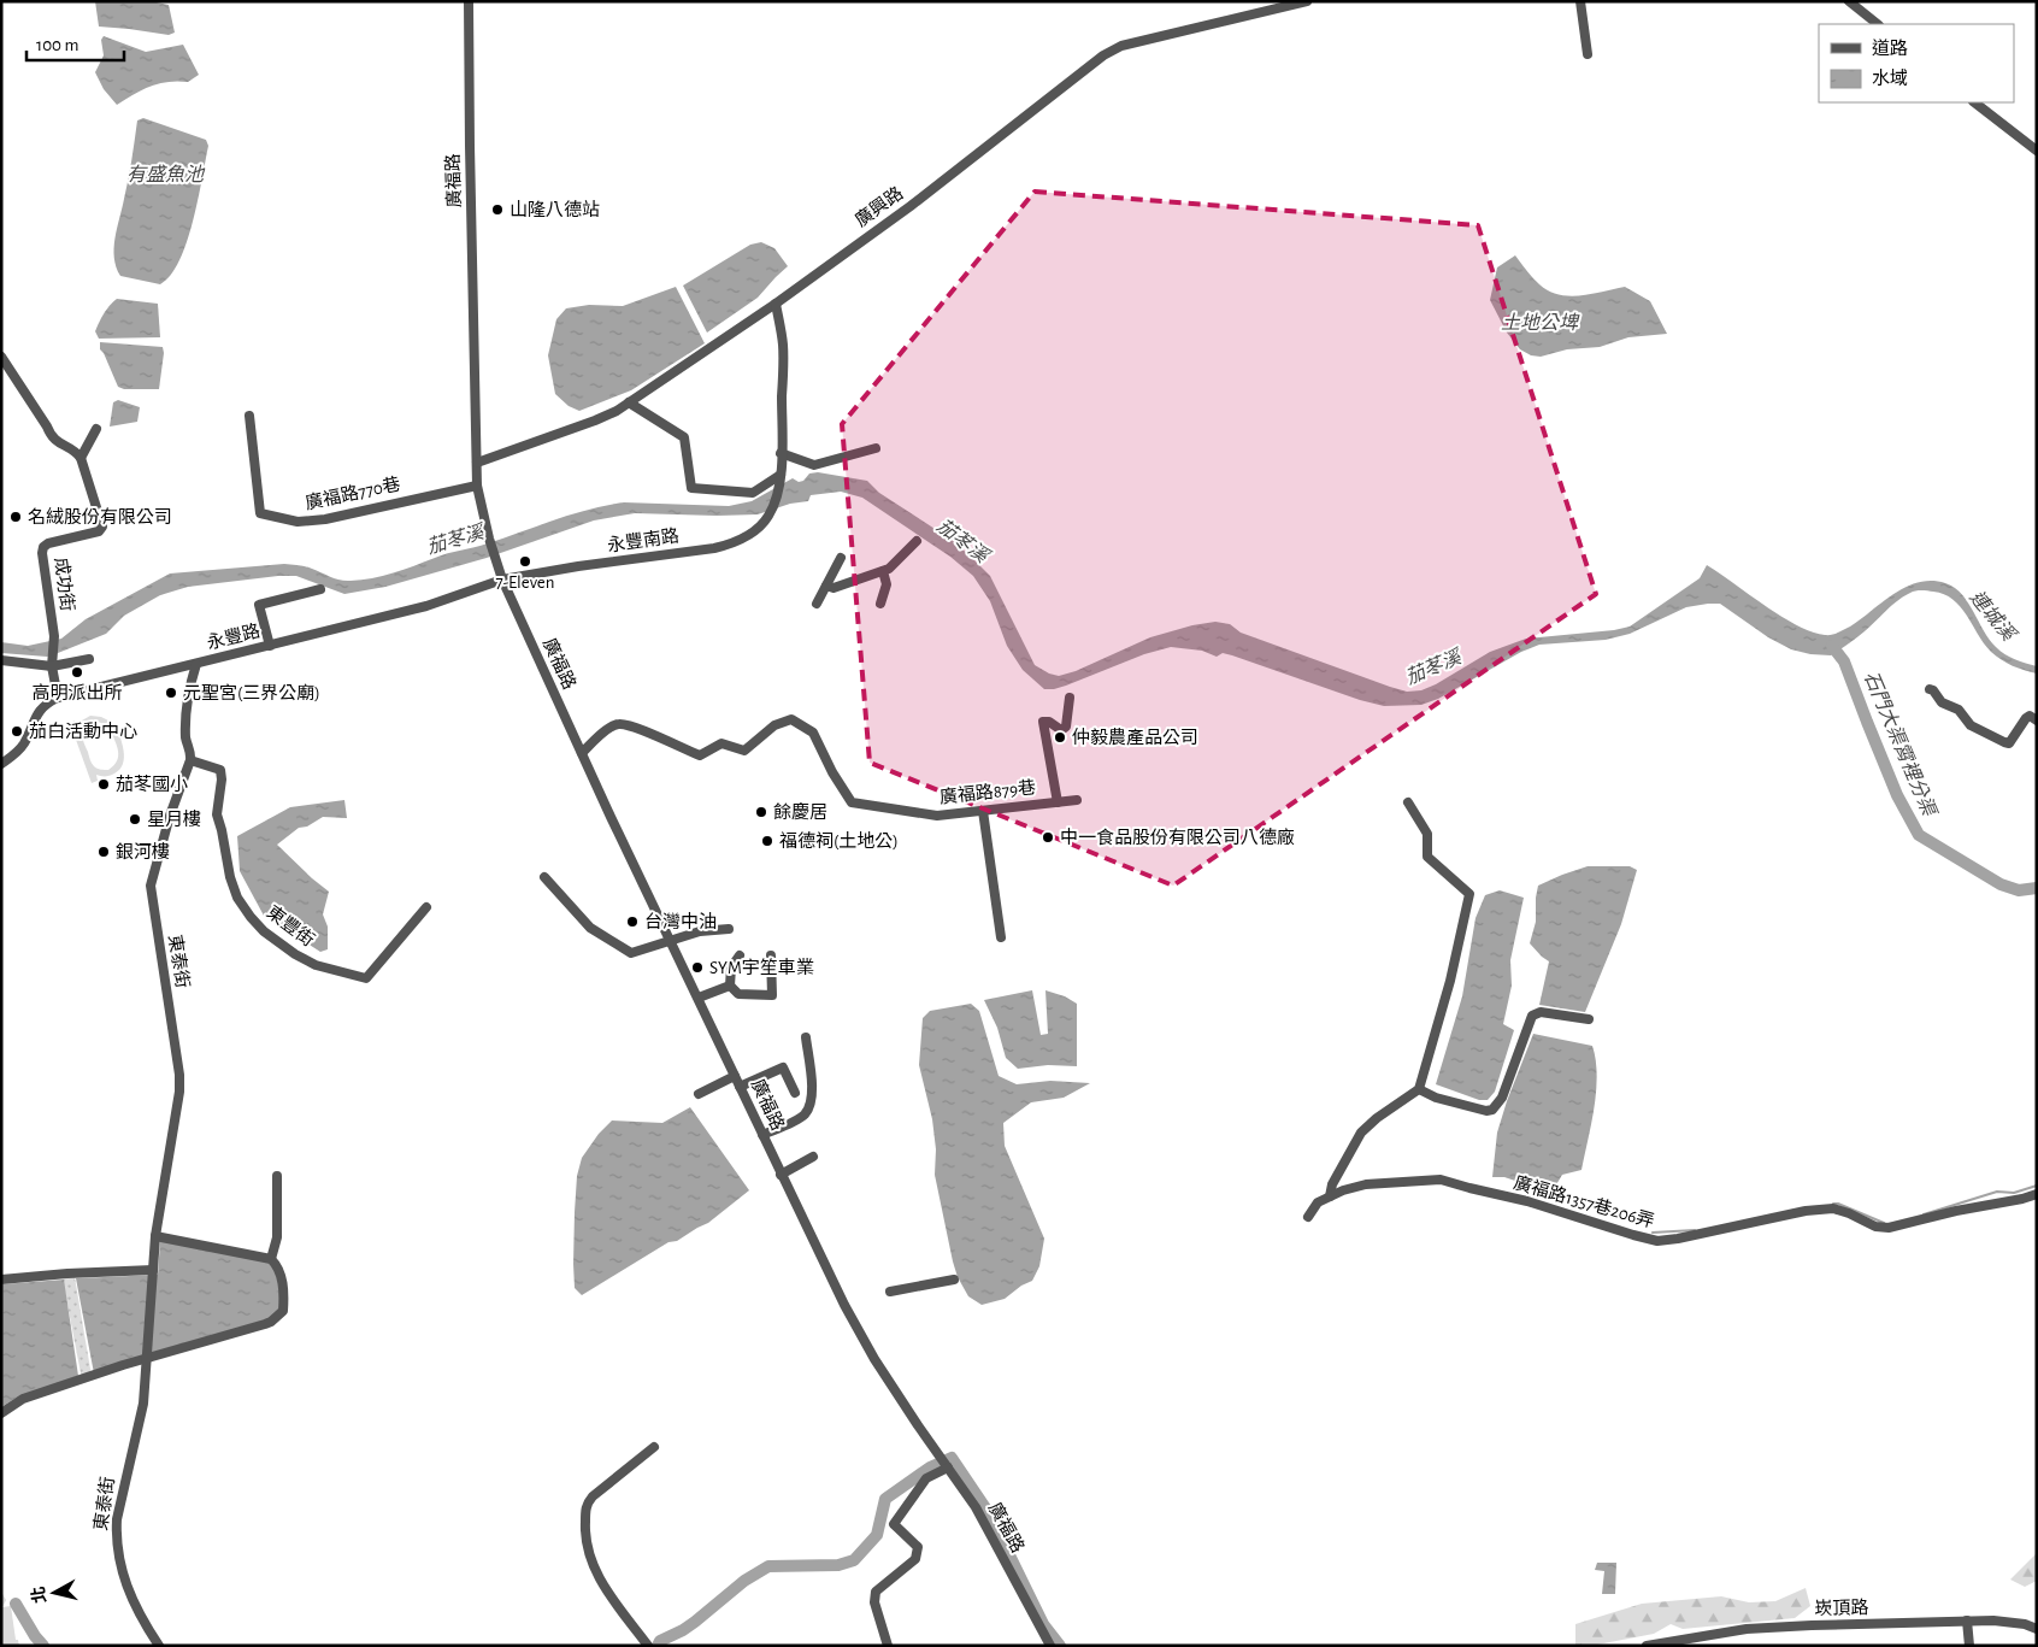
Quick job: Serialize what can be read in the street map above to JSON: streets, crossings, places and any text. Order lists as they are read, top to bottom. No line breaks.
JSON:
{"streets":{"street":["廣福路","廣興路","廣福路770巷","永豐南路","成功街","永豐路","廣福路879巷","東豐街","東泰街","廣福路1357巷206弄","崁頂路"]},"crossings":[["廣福路","廣興路"],["廣福路","廣福路770巷"],["廣福路","永豐南路"],["廣福路","永豐路"],["廣福路","廣福路879巷"],["永豐南路","永豐路"],["東豐街","東泰街"]],"water":["有盛魚池","土地公埤","茄苳溪","連城溪","石門大渠霄裡分渠"],"places":["山隆八德站","名絨股份有限公司","7-Eleven","高明派出所","元聖宮(三界公廟)","茄白活動中心","仲毅農產品公司","茄苳國小","餘慶居","星月樓","中一食品股份有限公司八德廠","福德祠(土地公)","銀河樓","台灣中油","SYM宇笙車業"],"legend":["道路","水域"],"scale_bar":"100 m","north":"left"}
